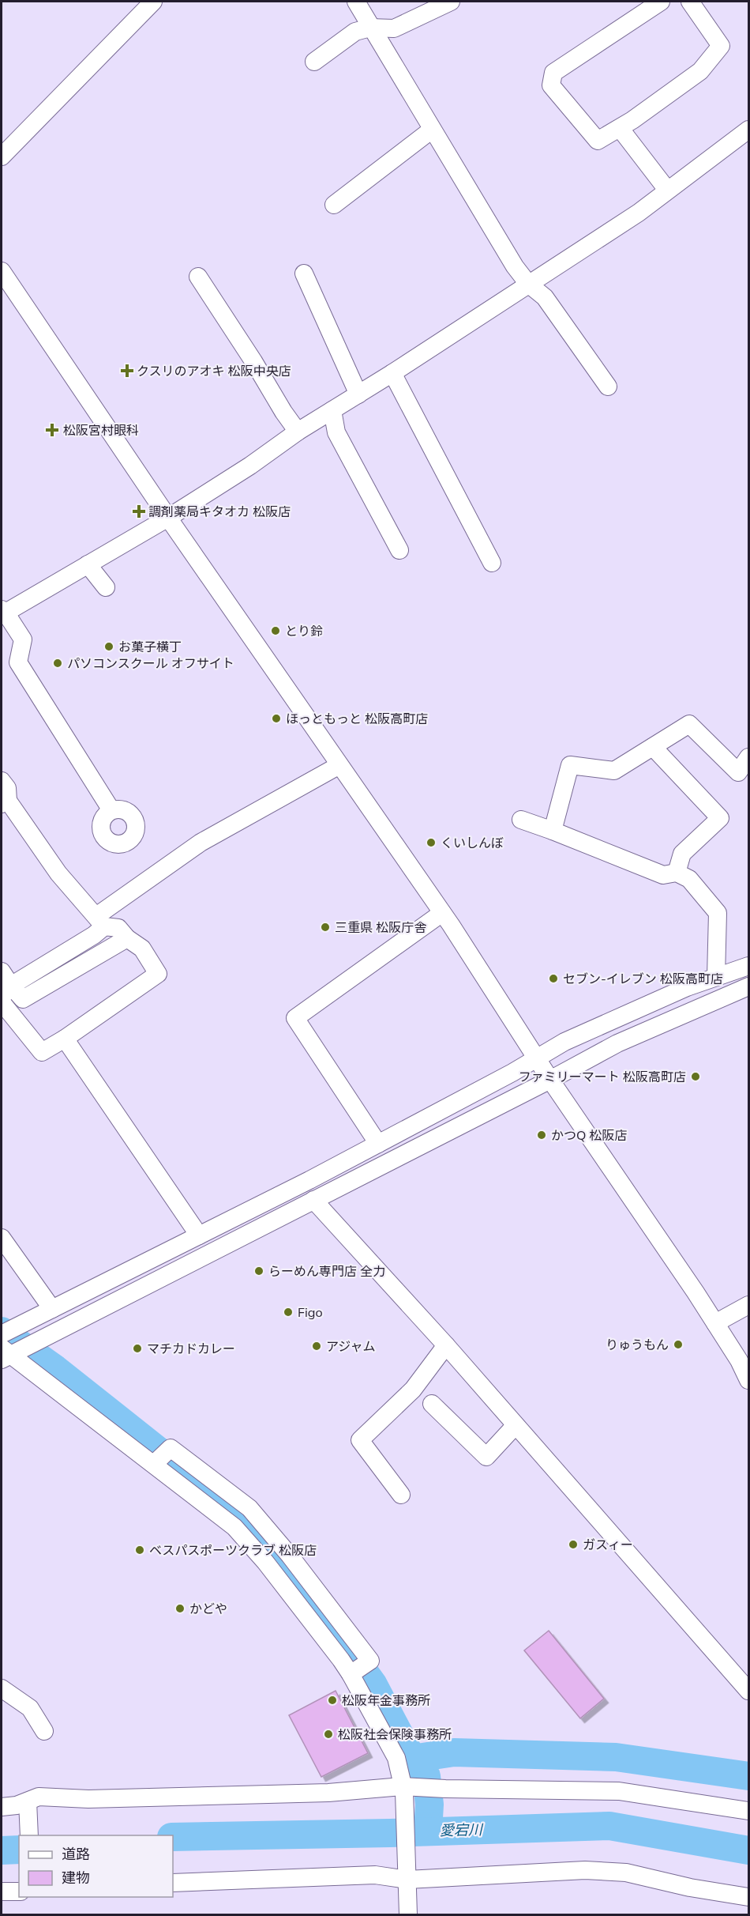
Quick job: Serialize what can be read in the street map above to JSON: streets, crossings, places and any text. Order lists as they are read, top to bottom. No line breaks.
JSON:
{"water":["愛宕川"],"places":{"health":["クスリのアオキ 松阪中央店","松阪宮村眼科","調剤薬局キタオカ 松阪店"],"other":["とり鈴","お菓子横丁","パソコンスクール オフサイト","ほっともっと 松阪高町店","くいしんぼ","三重県 松阪庁舎","セブン-イレブン 松阪高町店","ファミリーマート 松阪高町店","かつQ 松阪店","らーめん専門店 全力","Figo","りゅうもん","アジャム","マチカドカレー","ガスィー","ベスパスポーツクラブ 松阪店","かどや","松阪年金事務所","松阪社会保険事務所"]},"legend":["道路","建物"]}
